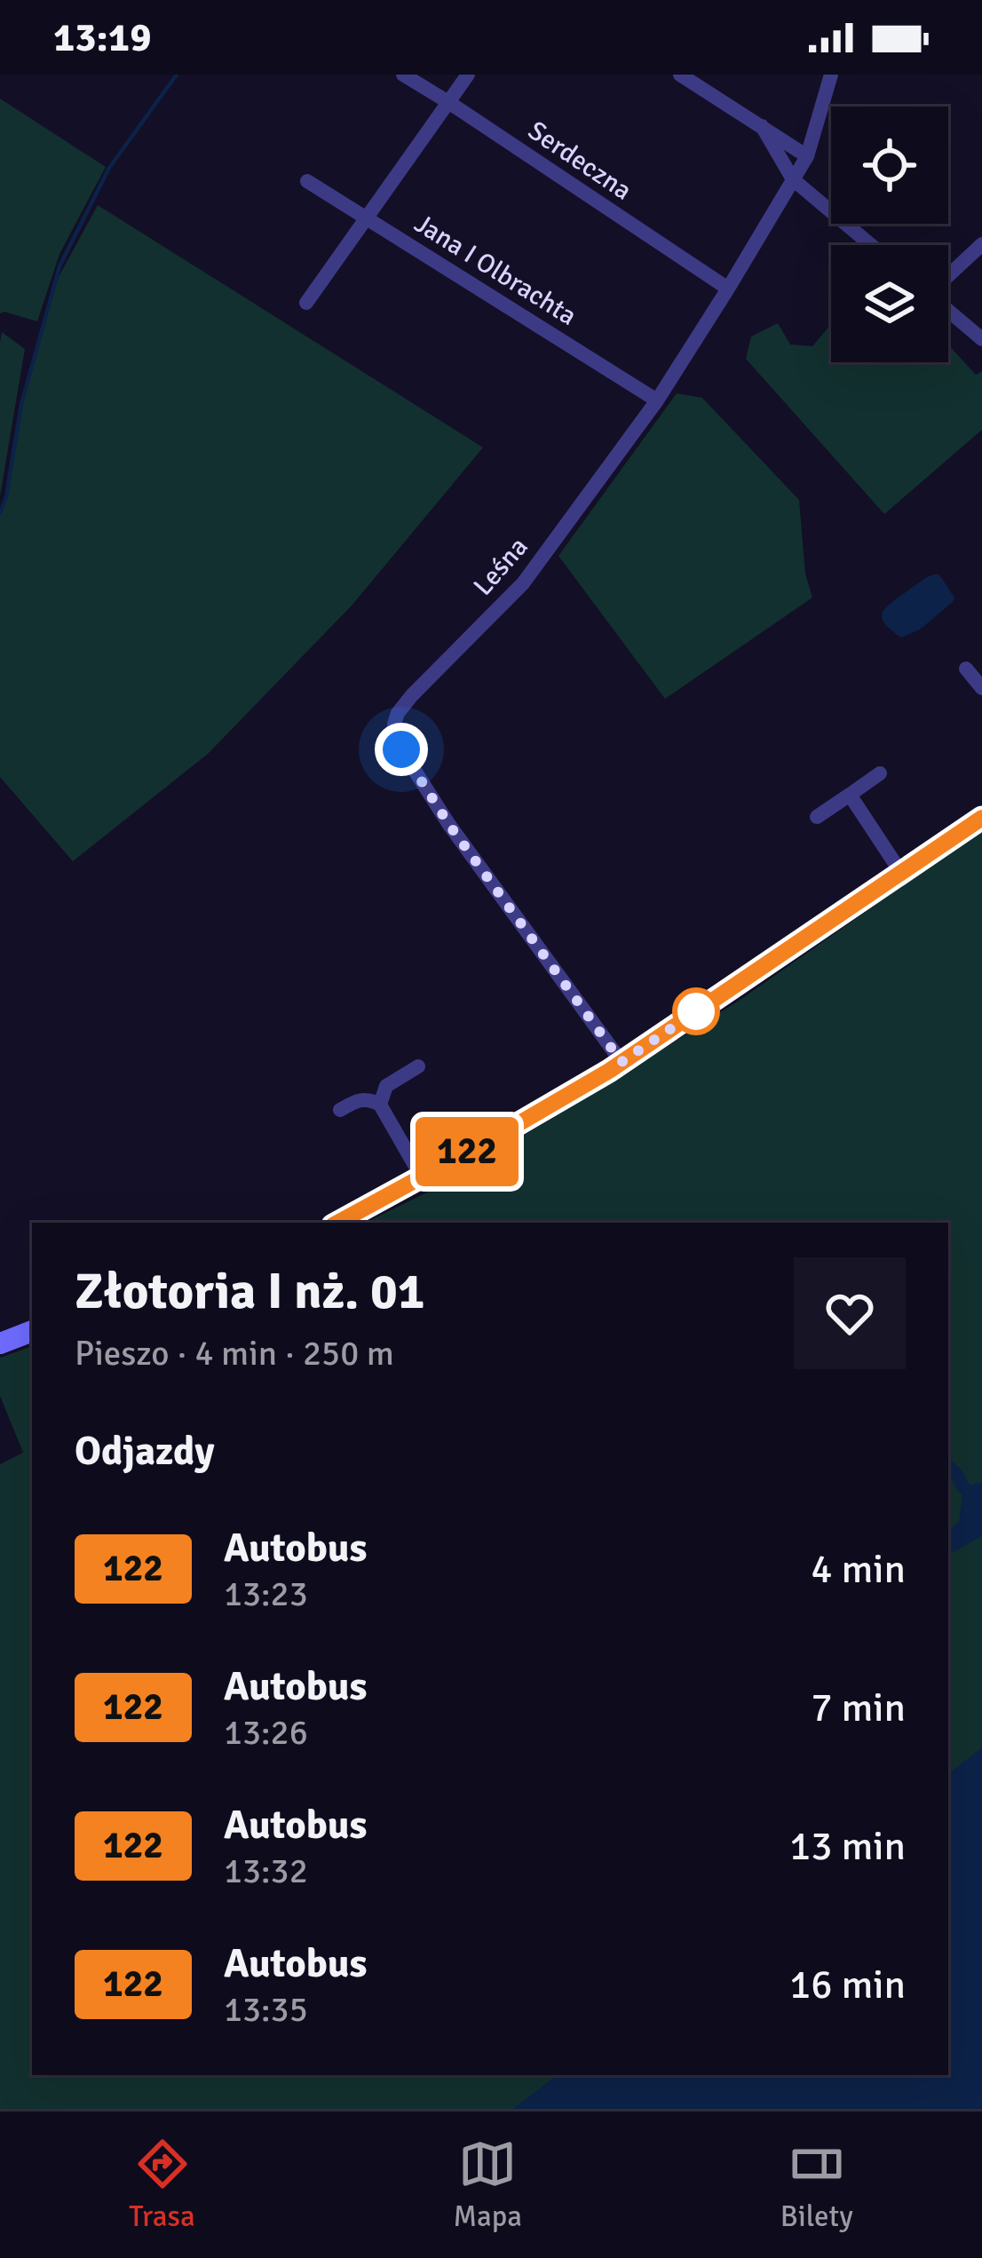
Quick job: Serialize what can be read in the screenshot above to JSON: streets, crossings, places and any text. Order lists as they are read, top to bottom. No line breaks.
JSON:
{"streets":{"street":["Serdeczna","Jana I Olbrachta","Leśna"]},"crossings":[["Serdeczna","Leśna"],["Jana I Olbrachta","Leśna"]],"lines":["bus line 122"],"page":{"status":"13:19","on_map":"122","heading":[["Złotoria I nż. 01","Pieszo · 4 min · 250 m"],"Odjazdy"],"list":[{"mark":"122","name":"Autobus","note":"13:23","value":"4 min"},{"mark":"122","name":"Autobus","note":"13:26","value":"7 min"},{"mark":"122","name":"Autobus","note":"13:32","value":"13 min"},{"mark":"122","name":"Autobus","note":"13:35","value":"16 min"}],"tabs":["Trasa","Mapa","Bilety"]}}
